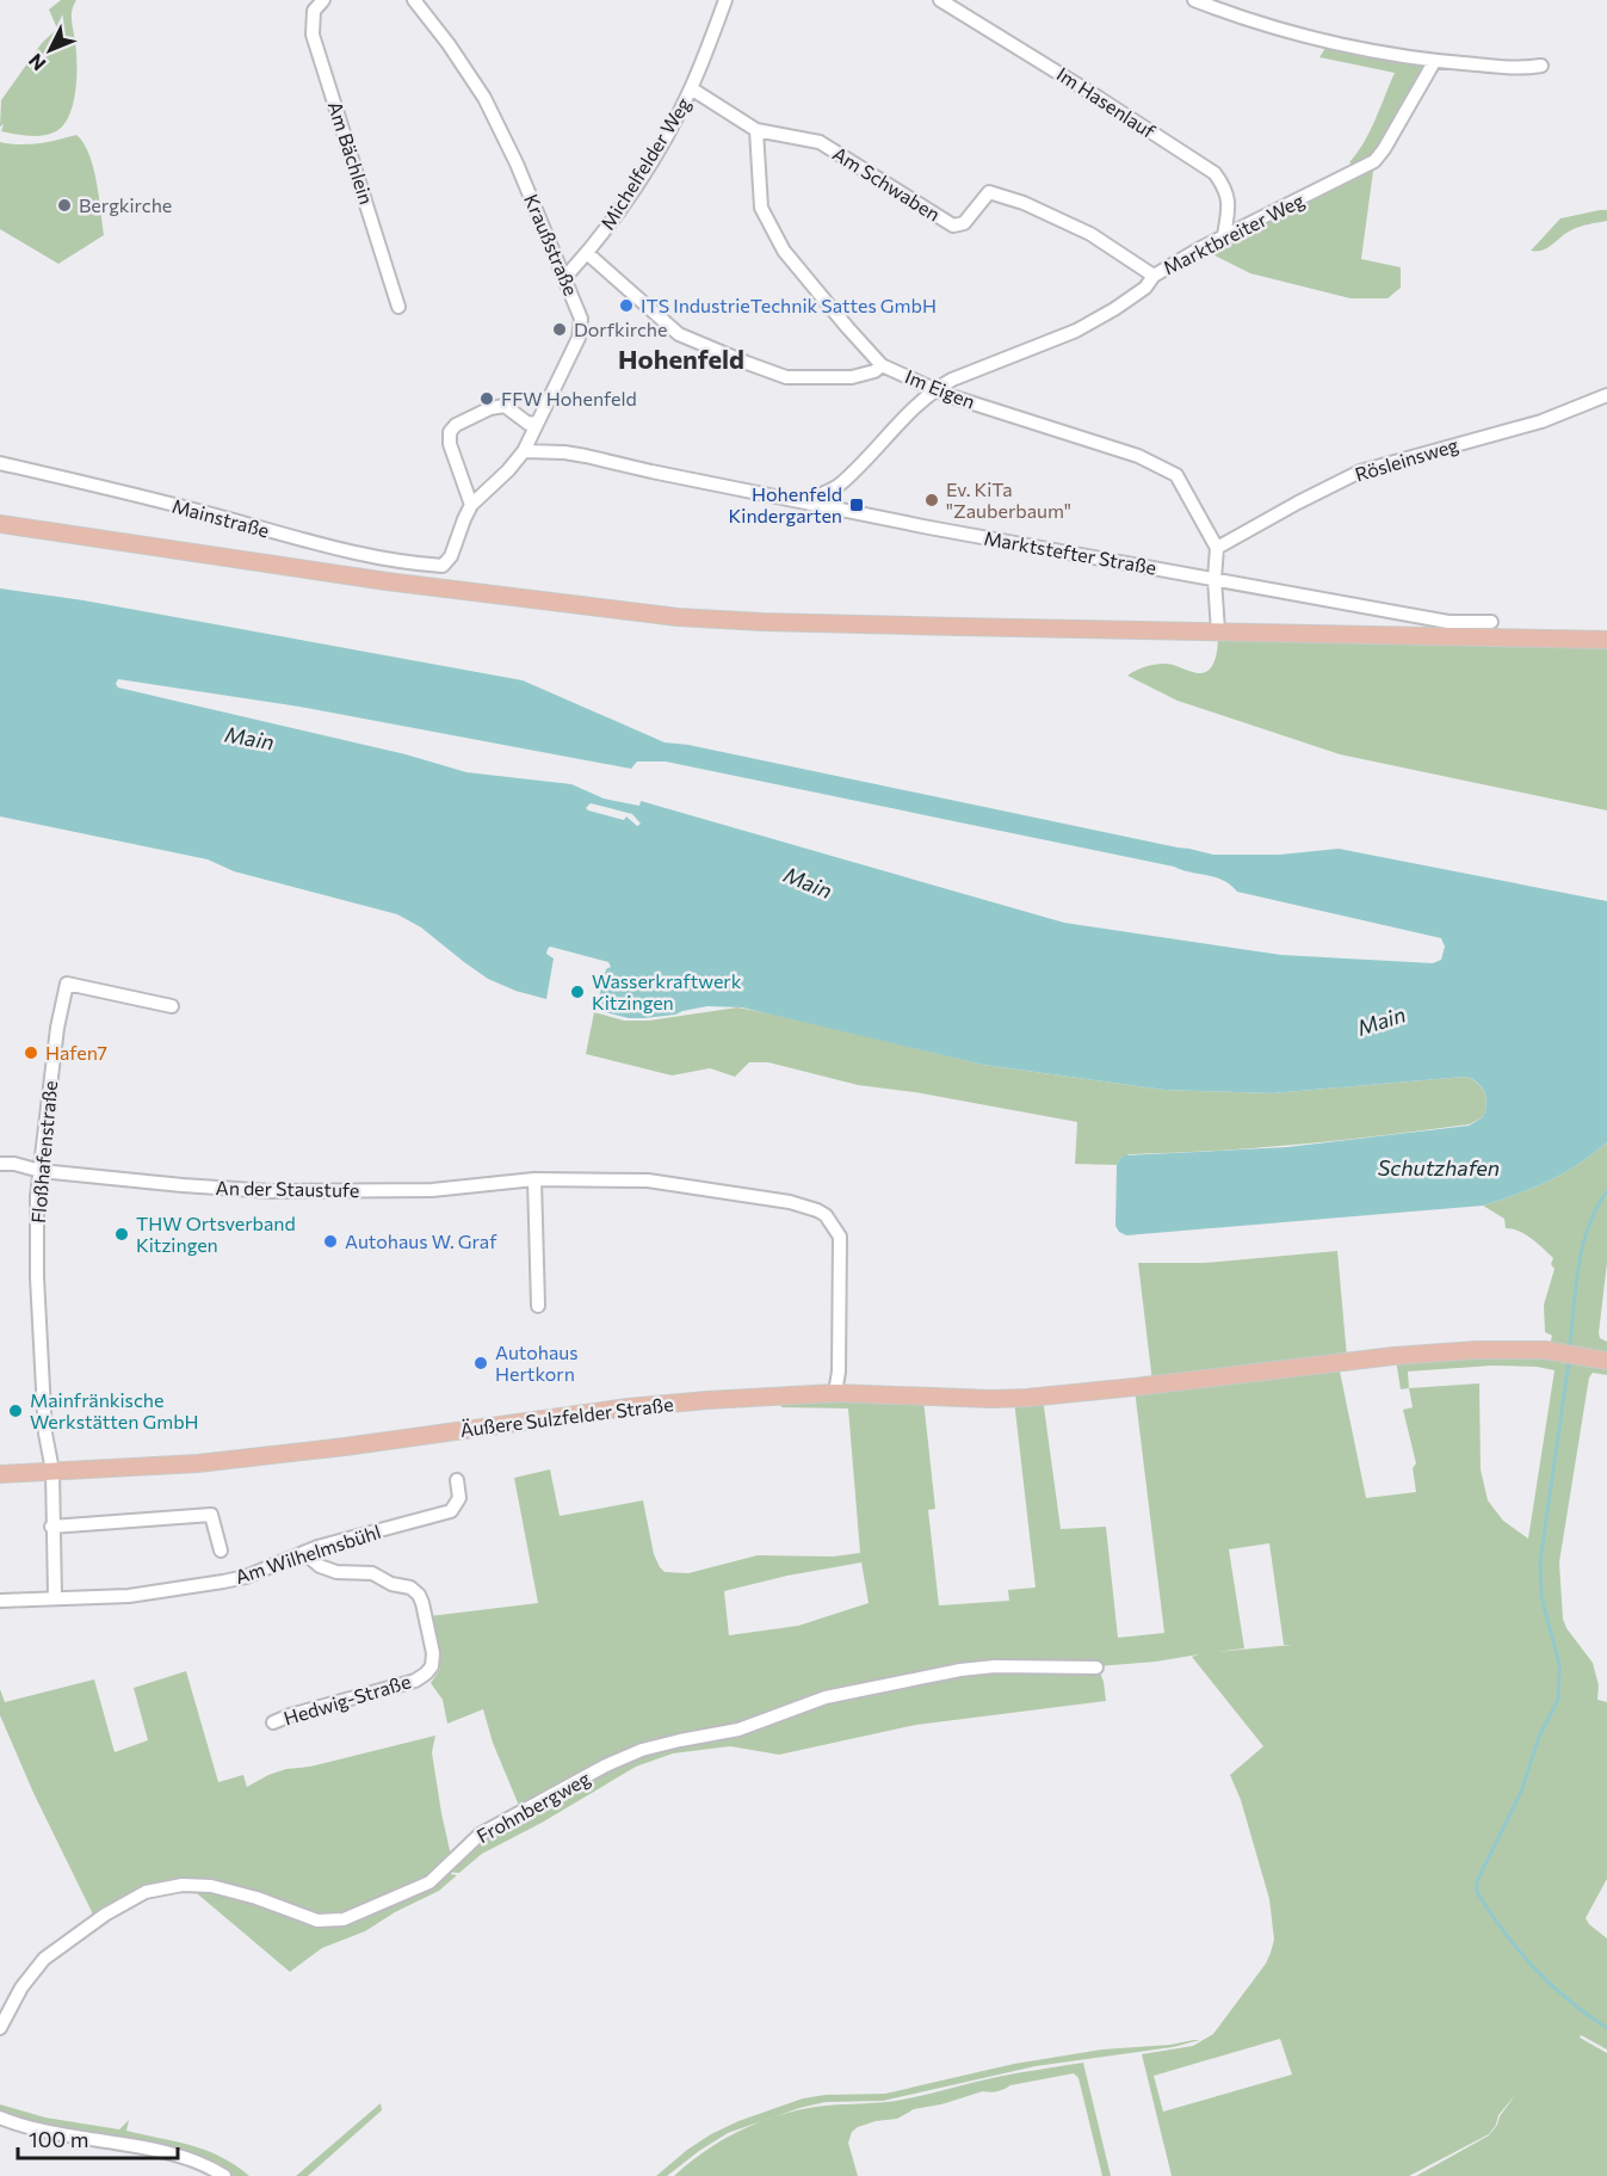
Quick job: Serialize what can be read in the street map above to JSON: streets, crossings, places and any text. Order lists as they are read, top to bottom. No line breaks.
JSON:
{"streets":{"main road":["Äußere Sulzfelder Straße"],"street":["Im Hasenlauf","Am Bächlein","Michelfelder Weg","Am Schwaben","Marktbreiter Weg","Kraußstraße","Im Eigen","Rösleinsweg","Mainstraße","Marktstefter Straße","Floßhafenstraße","An der Staustufe","Am Wilhelmsbühl","Hedwig-Straße","Frohnbergweg"]},"crossings":[["Im Hasenlauf","Marktbreiter Weg"],["Michelfelder Weg","Kraußstraße"],["Am Schwaben","Marktbreiter Weg"],["Am Schwaben","Im Eigen"],["Marktbreiter Weg","Im Eigen"],["Marktbreiter Weg","Marktstefter Straße"],["Kraußstraße","Mainstraße"],["Kraußstraße","Marktstefter Straße"],["Im Eigen","Rösleinsweg"],["Floßhafenstraße","An der Staustufe"],["Floßhafenstraße","Äußere Sulzfelder Straße"],["Floßhafenstraße","Am Wilhelmsbühl"],["An der Staustufe","Äußere Sulzfelder Straße"],["Am Wilhelmsbühl","Hedwig-Straße"]],"districts":["Hohenfeld"],"water":["Main","Schutzhafen"],"places":{"other":["Bergkirche","ITS IndustrieTechnik Sattes GmbH","Dorfkirche","FFW Hohenfeld","Ev. KiTa \"Zauberbaum\"","Wasserkraftwerk Kitzingen","Hafen7","THW Ortsverband Kitzingen","Autohaus W. Graf","Autohaus Hertkorn","Mainfränkische Werkstätten GmbH"],"transit":["Hohenfeld Kindergarten"]},"scale_bar":"100 m","north":"bottom left"}
